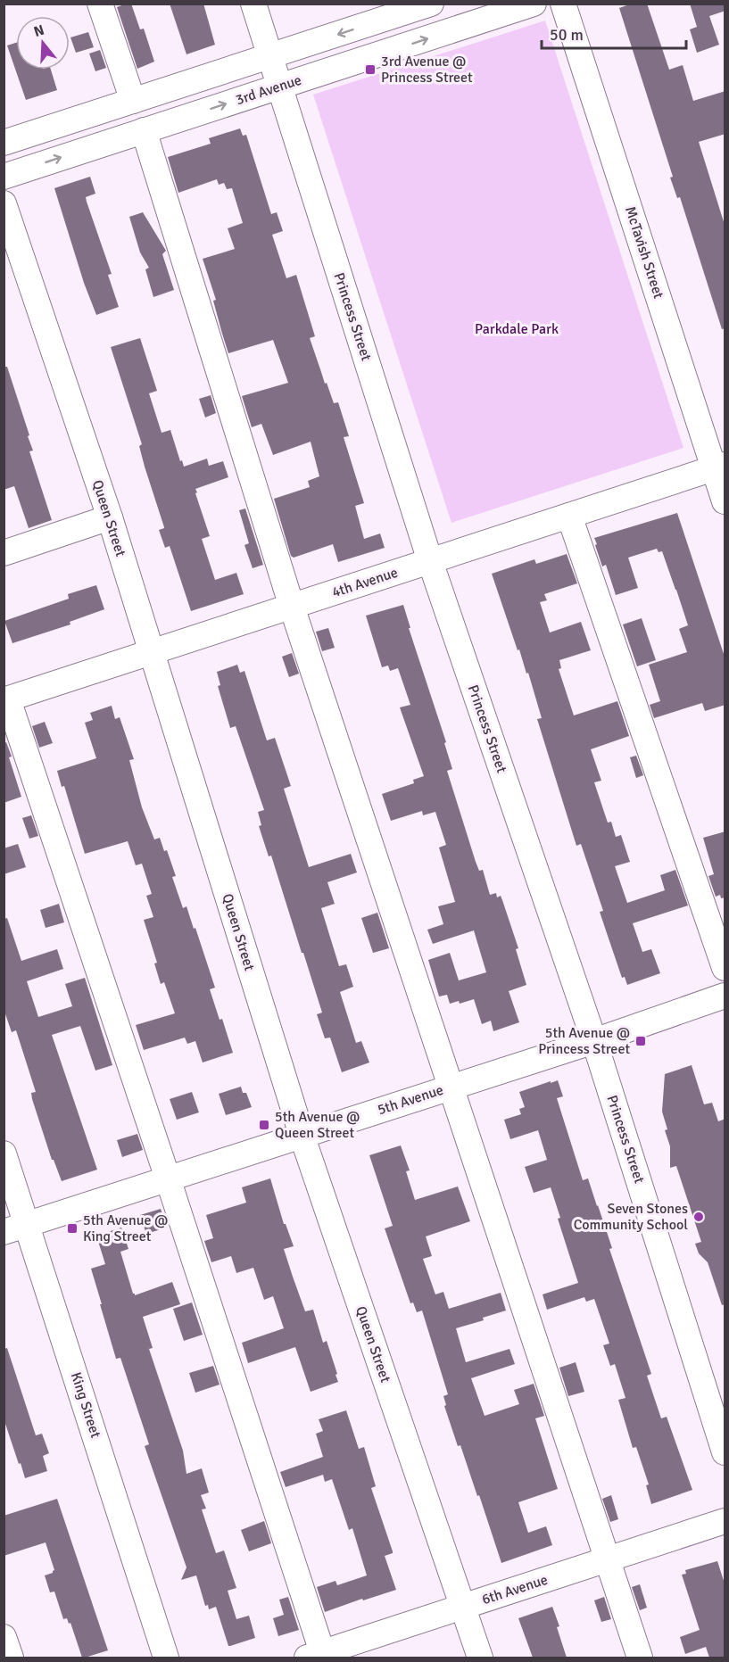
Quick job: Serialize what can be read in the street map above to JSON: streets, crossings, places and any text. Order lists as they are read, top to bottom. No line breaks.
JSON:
{"streets":{"street":["3rd Avenue","McTavish Street","Princess Street","Queen Street","4th Avenue","5th Avenue","King Street","6th Avenue"]},"crossings":[["3rd Avenue","Princess Street"],["McTavish Street","4th Avenue"],["Princess Street","4th Avenue"],["Princess Street","5th Avenue"],["Queen Street","4th Avenue"],["Queen Street","5th Avenue"],["Queen Street","6th Avenue"],["5th Avenue","King Street"]],"parks":["Parkdale Park"],"places":{"transit":["3rd Avenue @ Princess Street","5th Avenue @ Princess Street","5th Avenue @ Queen Street","5th Avenue @ King Street"],"other":["Seven Stones Community School"]},"scale_bar":"50 m","north":"top"}
